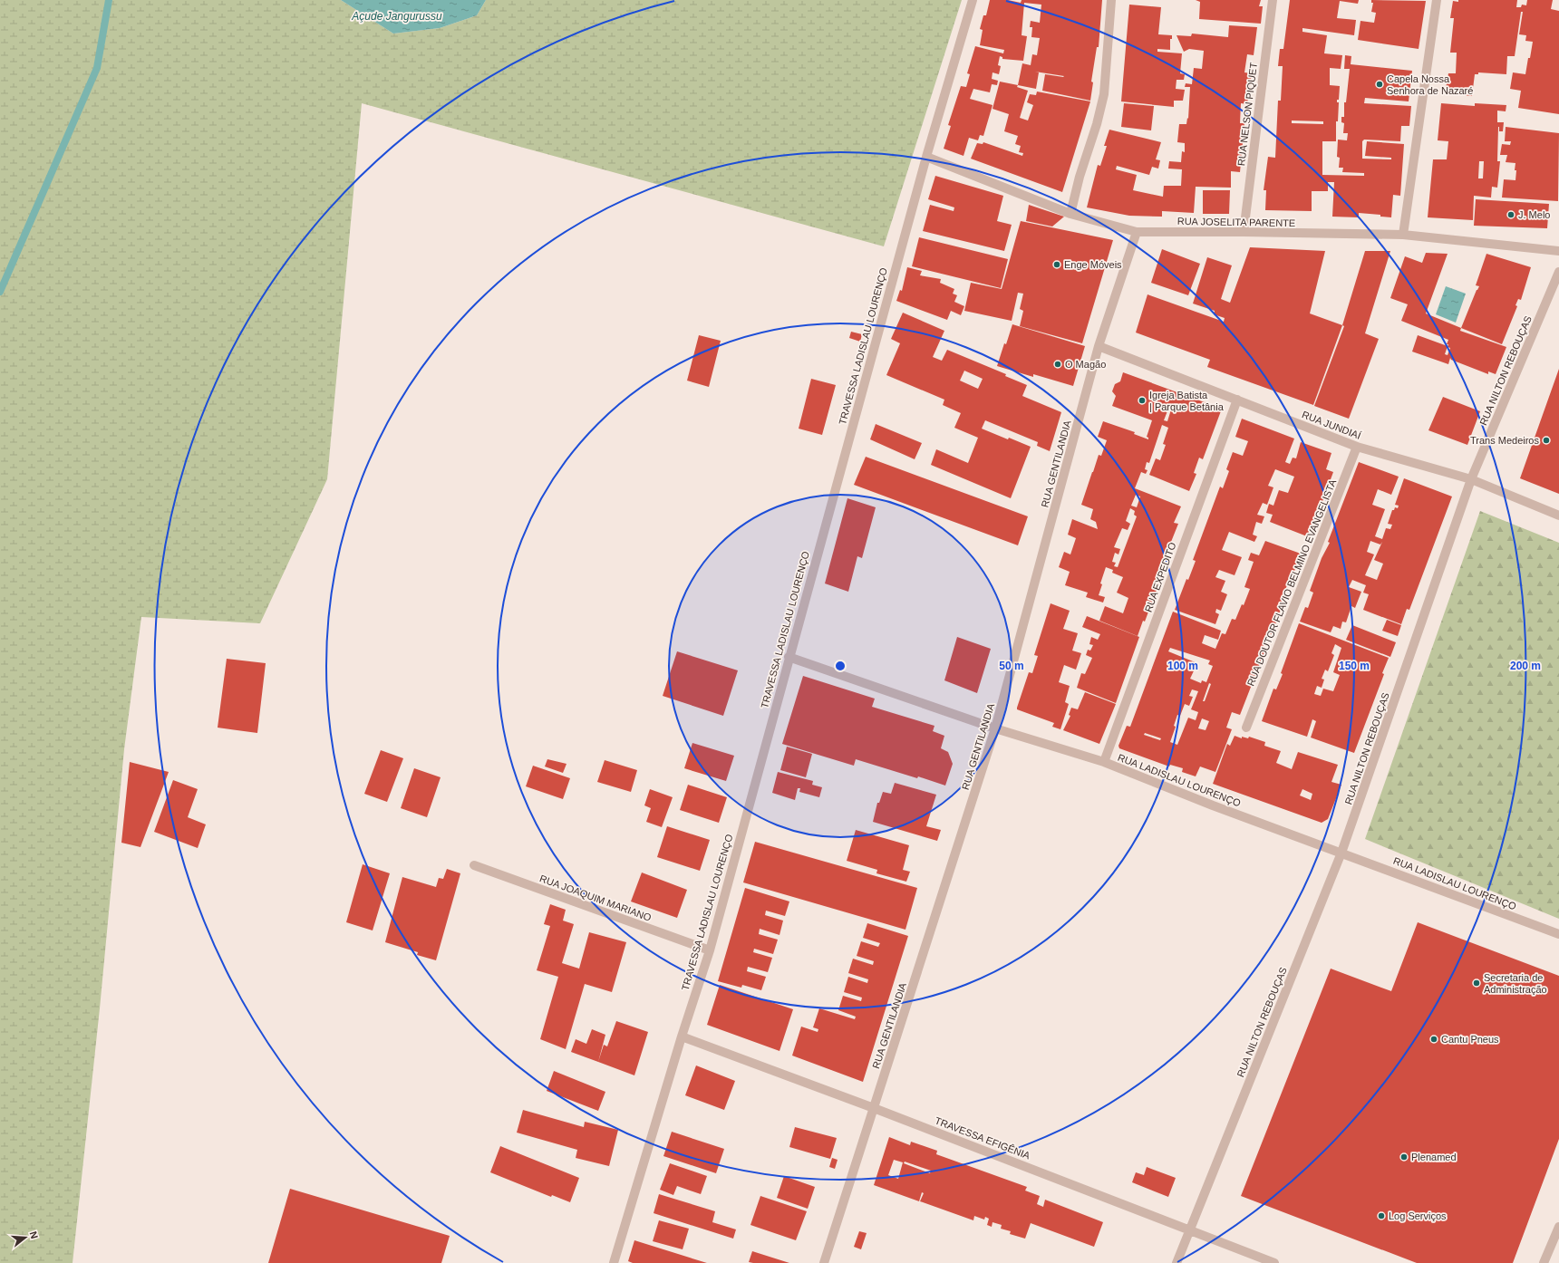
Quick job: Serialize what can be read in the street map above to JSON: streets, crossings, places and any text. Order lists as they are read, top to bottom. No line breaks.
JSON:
{"streets":{"street":["RUA NELSON PIQUET","RUA JOSELITA PARENTE","TRAVESSA LADISLAU LOURENÇO","RUA NILTON REBOUÇAS","RUA JUNDIAÍ","RUA GENTILANDIA","RUA EXPEDITO","RUA DOUTOR FLAVIO BELMINO EVANGELISTA","RUA LADISLAU LOURENÇO","RUA JOAQUIM MARIANO","TRAVESSA EFIGÊNIA"]},"crossings":[["RUA NELSON PIQUET","RUA JOSELITA PARENTE"],["RUA JOSELITA PARENTE","TRAVESSA LADISLAU LOURENÇO"],["RUA JOSELITA PARENTE","RUA GENTILANDIA"],["TRAVESSA LADISLAU LOURENÇO","RUA LADISLAU LOURENÇO"],["TRAVESSA LADISLAU LOURENÇO","RUA JOAQUIM MARIANO"],["TRAVESSA LADISLAU LOURENÇO","TRAVESSA EFIGÊNIA"],["RUA NILTON REBOUÇAS","RUA JUNDIAÍ"],["RUA NILTON REBOUÇAS","RUA LADISLAU LOURENÇO"],["RUA NILTON REBOUÇAS","TRAVESSA EFIGÊNIA"],["RUA JUNDIAÍ","RUA GENTILANDIA"],["RUA JUNDIAÍ","RUA EXPEDITO"],["RUA JUNDIAÍ","RUA DOUTOR FLAVIO BELMINO EVANGELISTA"],["RUA GENTILANDIA","RUA LADISLAU LOURENÇO"],["RUA GENTILANDIA","TRAVESSA EFIGÊNIA"],["RUA EXPEDITO","RUA LADISLAU LOURENÇO"]],"water":["Açude Jangurussu"],"places":["Capela Nossa Senhora de Nazaré","J. Melo","Enge Móveis","O Magão","Igreja Batista | Parque Betânia","Trans Medeiros","Secretaria de Administração","Cantu Pneus","Plenamed","Log Serviços"],"north":"right","rings":["50 m","100 m","150 m","200 m"]}
